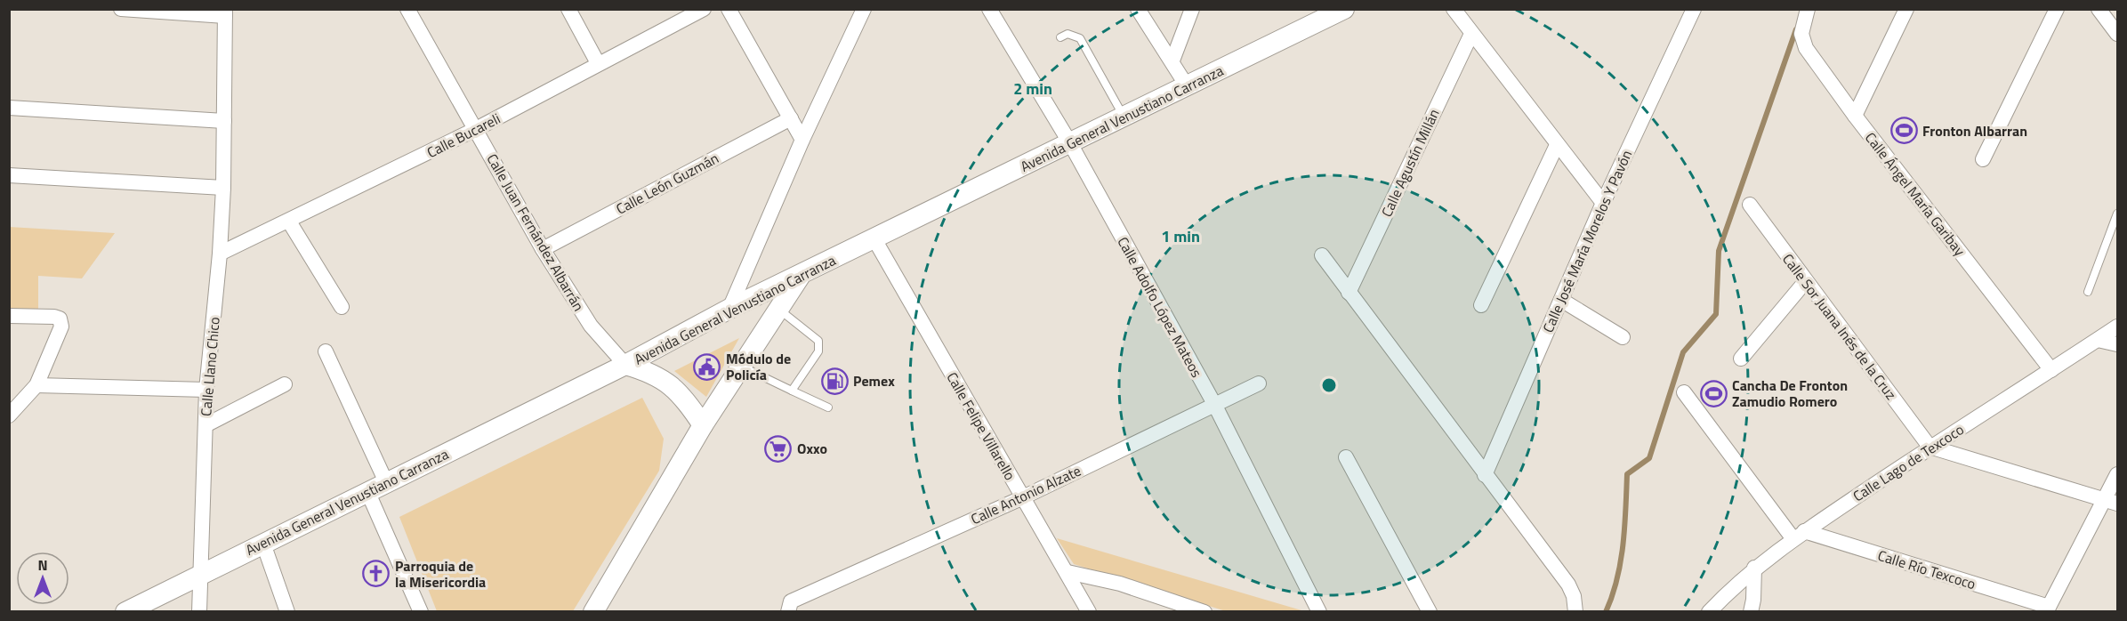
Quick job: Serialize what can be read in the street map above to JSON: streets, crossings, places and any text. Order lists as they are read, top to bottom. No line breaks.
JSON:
{"streets":{"main road":["Avenida General Venustiano Carranza"],"street":["Calle Bucareli","Calle Agustín Millán","Calle León Guzmán","Calle Ángel María Garibay","Calle Juan Fernández Albarrán","Calle José María Morelos Y Pavón","Calle Adolfo López Mateos","Calle Sor Juana Inés de la Cruz","Calle Llano Chico","Calle Felipe Villarello","Calle Lago de Texcoco","Calle Antonio Alzate","Calle Río Texcoco"]},"crossings":[["Avenida General Venustiano Carranza","Calle Juan Fernández Albarrán"],["Avenida General Venustiano Carranza","Calle Adolfo López Mateos"],["Avenida General Venustiano Carranza","Calle Llano Chico"],["Avenida General Venustiano Carranza","Calle Felipe Villarello"],["Calle Bucareli","Calle Juan Fernández Albarrán"],["Calle Bucareli","Calle Llano Chico"],["Calle León Guzmán","Calle Juan Fernández Albarrán"],["Calle Ángel María Garibay","Calle Lago de Texcoco"],["Calle Adolfo López Mateos","Calle Antonio Alzate"],["Calle Sor Juana Inés de la Cruz","Calle Lago de Texcoco"],["Calle Felipe Villarello","Calle Antonio Alzate"],["Calle Lago de Texcoco","Calle Río Texcoco"]],"places":{"sports":["Fronton Albarran","Cancha De Fronton Zamudio Romero"],"public building":["Módulo de Policía"],"fuel station":["Pemex"],"supermarket":["Oxxo"],"church":["Parroquia de la Misericordia"]},"north":"top","rings":["2 min","1 min"]}
